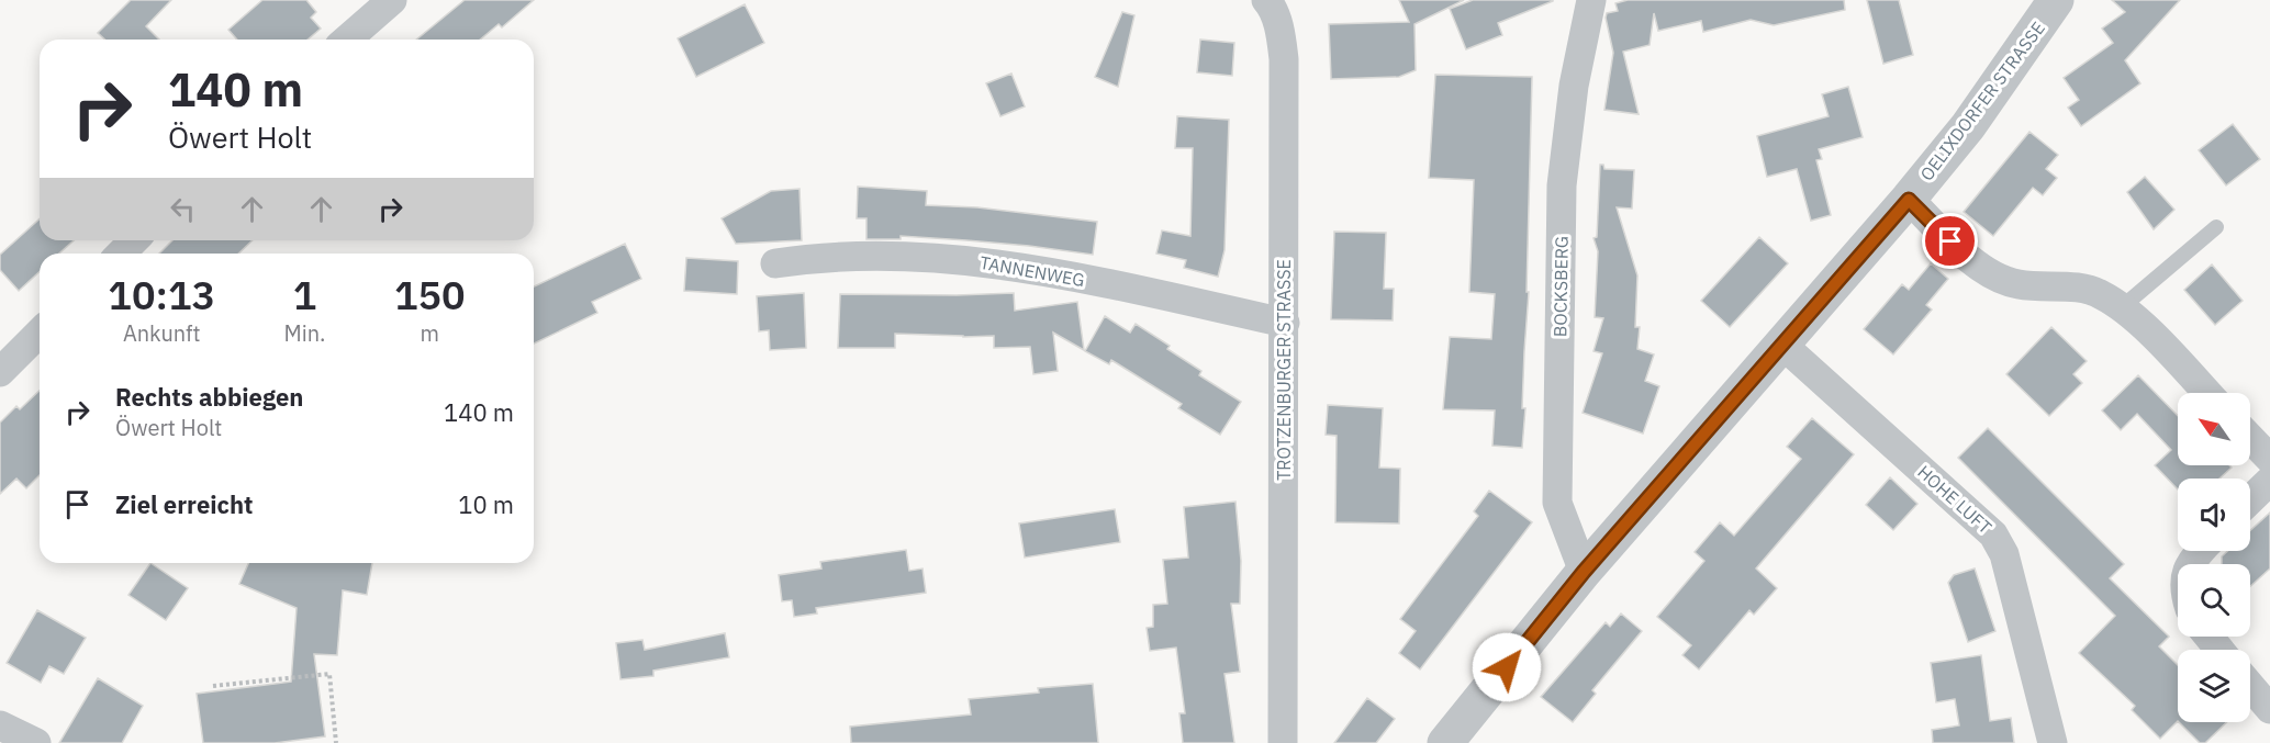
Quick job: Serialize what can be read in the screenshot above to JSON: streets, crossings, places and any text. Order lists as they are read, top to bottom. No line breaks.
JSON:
{"streets":{"street":["OELIXDORFER STRASSE","TANNENWEG","BOCKSBERG","TROTZENBURGER STRASSE","HOHE LUFT"]},"crossings":[["OELIXDORFER STRASSE","BOCKSBERG"],["OELIXDORFER STRASSE","HOHE LUFT"],["TANNENWEG","TROTZENBURGER STRASSE"]],"north":"top left","page":{"turn":["140 m","Öwert Holt"],"eta":["10:13","Ankunft","1","Min.","150","m"],"list":[{"name":"Rechts abbiegen","note":"Öwert Holt","value":"140 m"},{"name":"Ziel erreicht","value":"10 m"}]}}
